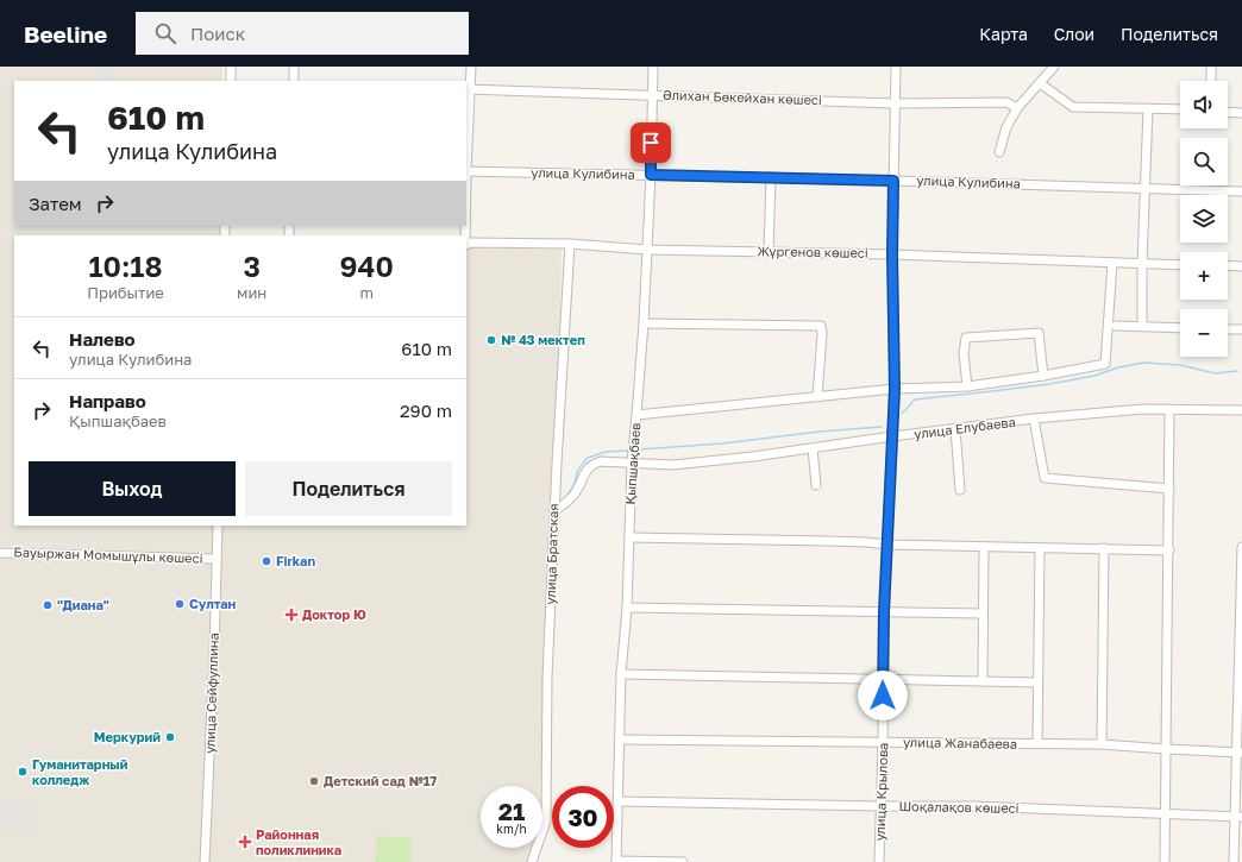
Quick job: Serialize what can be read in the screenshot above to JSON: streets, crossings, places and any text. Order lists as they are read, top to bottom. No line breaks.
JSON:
{"streets":{"street":["Әлихан Бөкейхан көшесі","улица Кулибина","Жүргенов көшесі","улица Елубаева","Қыпшақбаев","улица Братская","Бауыржан Момышұлы көшесі","улица Сейфуллина","улица Жанабаева","улица Крылова","Шоқалақов көшесі"]},"crossings":[["Әлихан Бөкейхан көшесі","Қыпшақбаев"],["Әлихан Бөкейхан көшесі","улица Крылова"],["улица Кулибина","Қыпшақбаев"],["улица Кулибина","улица Крылова"],["Жүргенов көшесі","Қыпшақбаев"],["Жүргенов көшесі","улица Братская"],["Жүргенов көшесі","улица Крылова"],["улица Елубаева","Қыпшақбаев"],["улица Елубаева","улица Братская"],["улица Елубаева","улица Крылова"],["Қыпшақбаев","улица Жанабаева"],["Қыпшақбаев","Шоқалақов көшесі"],["Бауыржан Момышұлы көшесі","улица Сейфуллина"],["улица Жанабаева","улица Крылова"],["улица Крылова","Шоқалақов көшесі"]],"places":{"other":["№ 43 мектеп","Firkan","Султан","\"Диана\"","Меркурий","Гуманитарный колледж","Детский сад №17"],"health":["Доктор Ю","Районная поликлиника"]},"page":{"header":"Beeline","search":"Поиск","nav":["Карта","Слои","Поделиться"],"map_buttons":["+","−"],"turn":["610 m","улица Кулибина"],"then":"Затем","eta":["10:18","Прибытие","3","мин","940","m"],"list":[{"name":"Налево","note":"улица Кулибина","value":"610 m"},{"name":"Направо","note":"Қыпшақбаев","value":"290 m"}],"buttons":["Выход","Поделиться"],"speed":"21 km/h","limit":"30"}}
